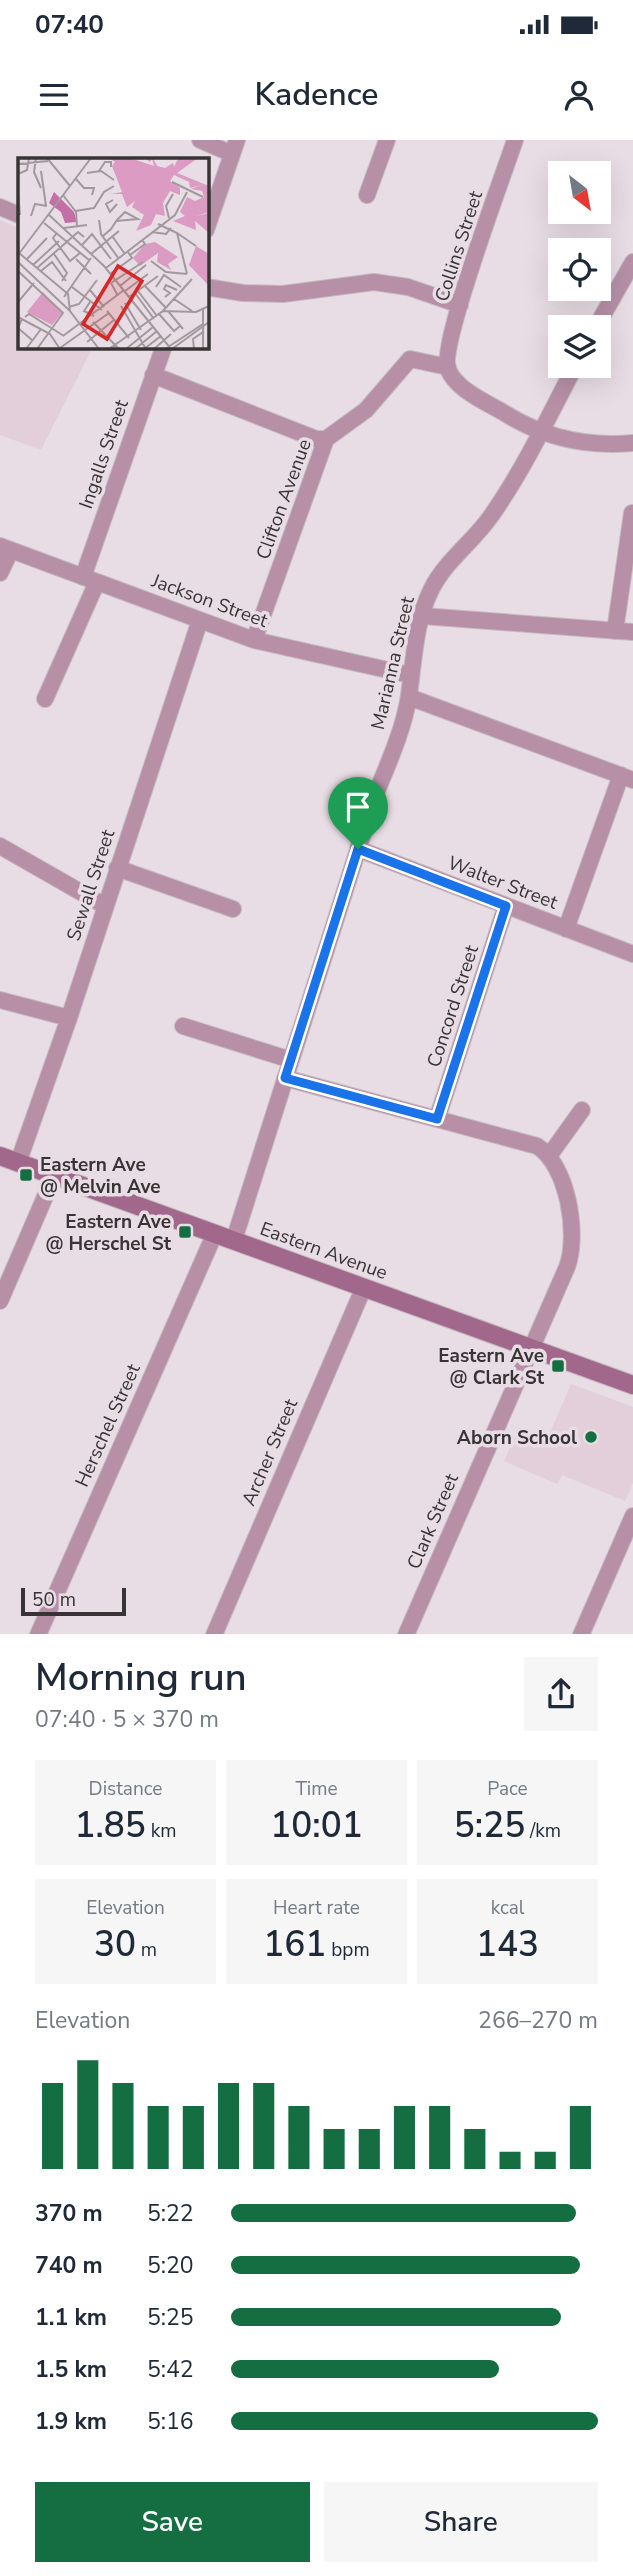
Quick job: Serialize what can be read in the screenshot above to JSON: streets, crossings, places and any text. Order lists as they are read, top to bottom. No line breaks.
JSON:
{"streets":{"main road":["Eastern Avenue"],"street":["Collins Street","Ingalls Street","Clifton Avenue","Jackson Street","Marianna Street","Walter Street","Sewall Street","Concord Street","Herschel Street","Archer Street","Clark Street"]},"crossings":[["Collins Street","Clifton Avenue"],["Ingalls Street","Jackson Street"],["Clifton Avenue","Jackson Street"],["Jackson Street","Marianna Street"],["Jackson Street","Sewall Street"],["Marianna Street","Walter Street"],["Marianna Street","Eastern Avenue"],["Walter Street","Concord Street"],["Sewall Street","Eastern Avenue"],["Eastern Avenue","Herschel Street"],["Eastern Avenue","Archer Street"],["Eastern Avenue","Clark Street"]],"places":{"transit":["Eastern Ave @ Melvin Ave","Eastern Ave @ Herschel St","Eastern Ave @ Clark St"],"other":["Aborn School"]},"scale_bar":"50 m","north":"bottom right","page":{"status":"07:40","header":"Kadence","scale":"50 m","heading":["Morning run","07:40 · 5 × 370 m"],"stats":[["Distance","1.85 km"],["Time","10:01"],["Pace","5:25 /km"],["Elevation","30 m"],["Heart rate","161 bpm"],["kcal","143"]],"chart":["Elevation","266–270 m"],"list":[{"name":"370 m","note":"5:22"},{"name":"740 m","note":"5:20"},{"name":"1.1 km","note":"5:25"},{"name":"1.5 km","note":"5:42"},{"name":"1.9 km","note":"5:16"}],"buttons":["Save","Share"]}}
